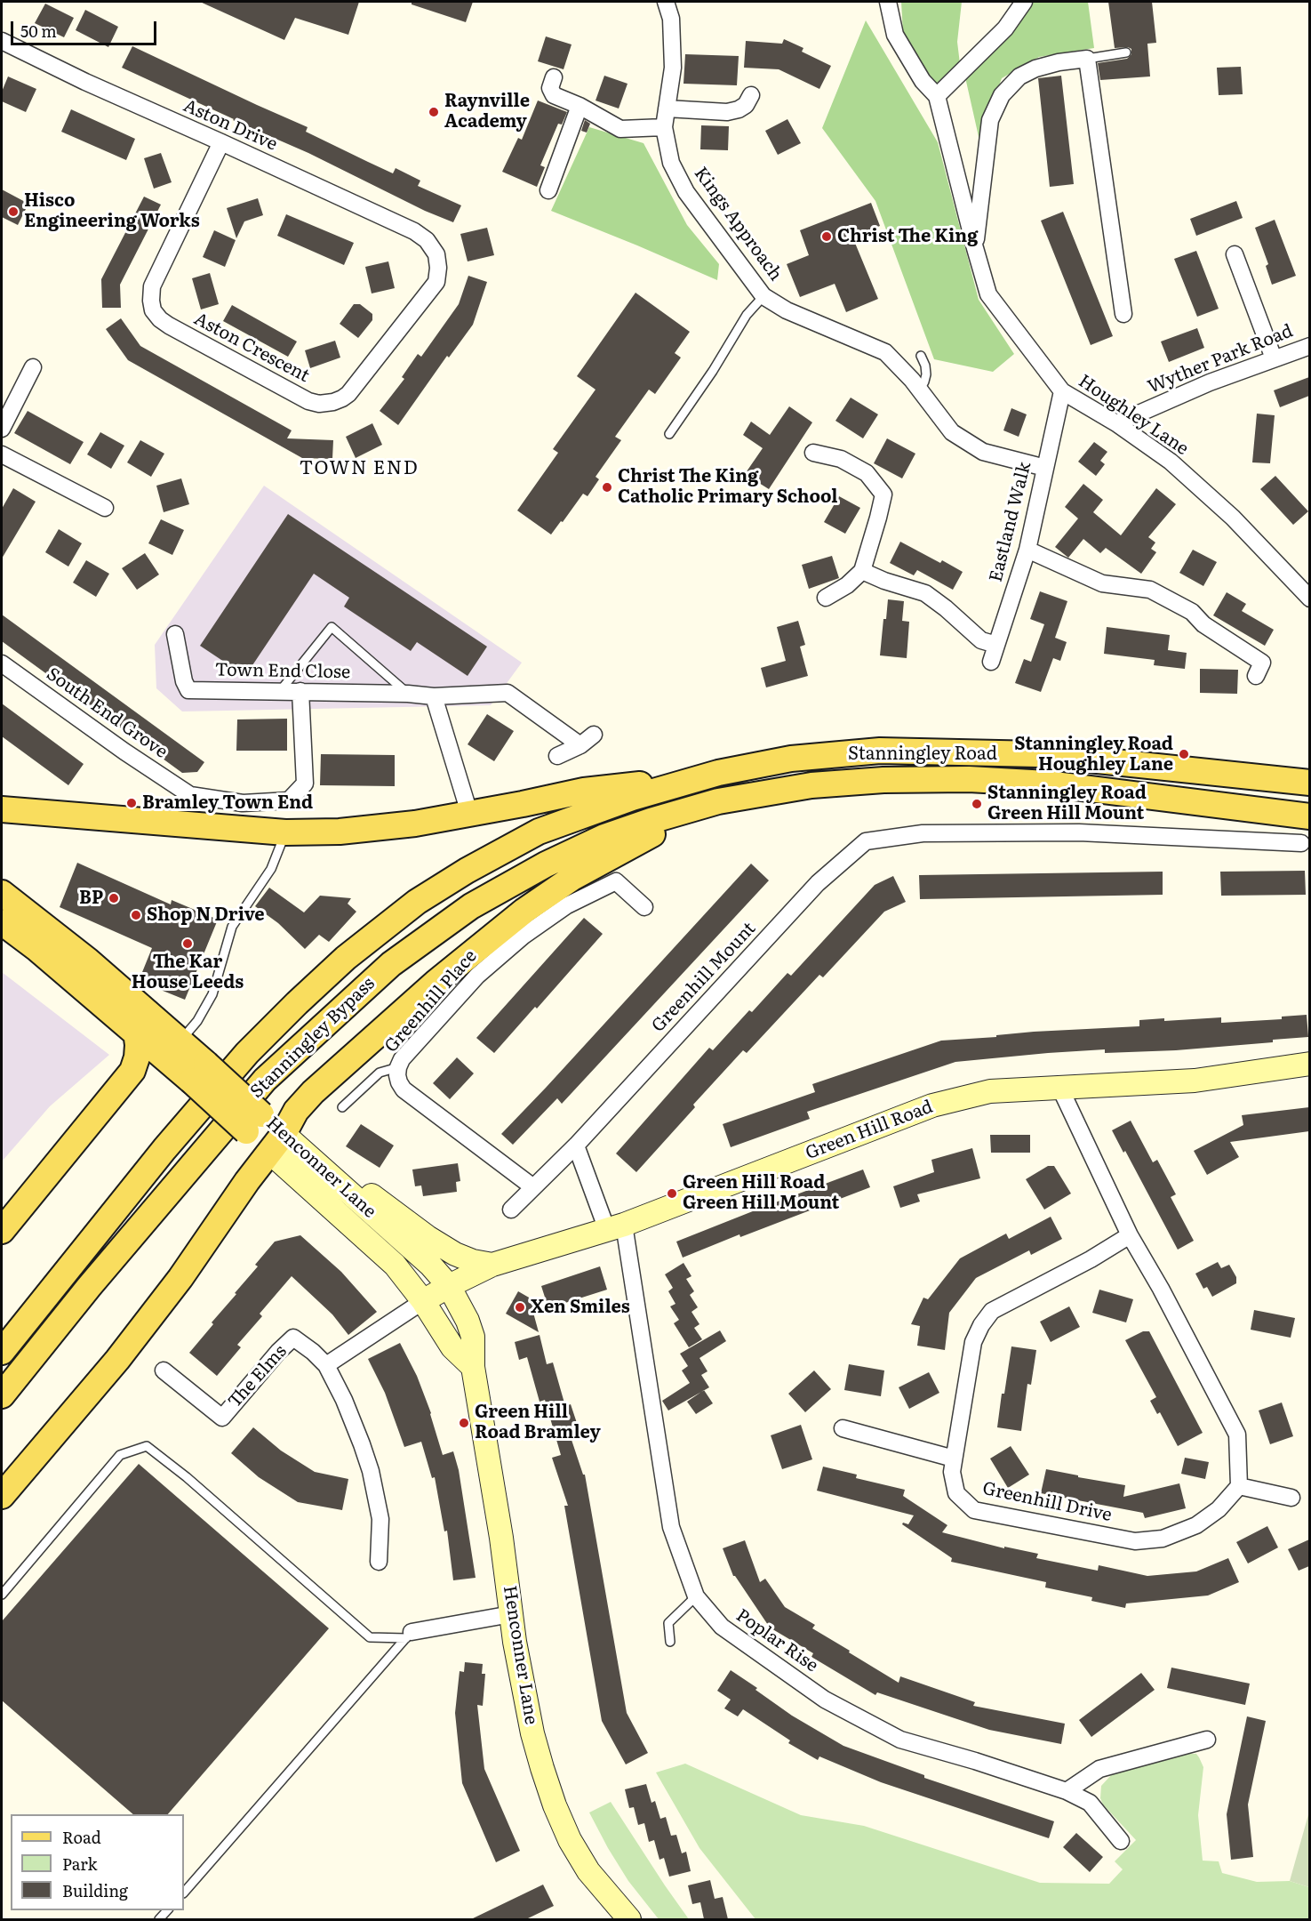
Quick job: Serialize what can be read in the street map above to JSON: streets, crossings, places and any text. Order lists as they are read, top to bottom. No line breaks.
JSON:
{"streets":{"main road":["Stanningley Road","Stanningley Bypass","Henconner Lane"],"street":["Aston Drive","Kings Approach","Aston Crescent","Wyther Park Road","Houghley Lane","Eastland Walk","Town End Close","South End Grove","Greenhill Mount","Greenhill Place","Green Hill Road","The Elms","Greenhill Drive","Poplar Rise"]},"crossings":[["Aston Drive","Aston Crescent"],["Kings Approach","Eastland Walk"],["Wyther Park Road","Houghley Lane"],["Houghley Lane","Eastland Walk"],["Town End Close","South End Grove"],["Stanningley Road","Stanningley Bypass"],["Greenhill Mount","Greenhill Place"],["Green Hill Road","Henconner Lane"],["Green Hill Road","Poplar Rise"]],"districts":["TOWN END"],"places":["Raynville Academy","Hisco Engineering Works","Christ The King","Christ The King Catholic Primary School","Stanningley Road Houghley Lane","Bramley Town End","Stanningley Road Green Hill Mount","BP","Shop N Drive","The Kar House Leeds","Green Hill Road Green Hill Mount","Xen Smiles","Green Hill Road Bramley"],"legend":["Road","Park","Building"],"scale_bar":"50 m"}
